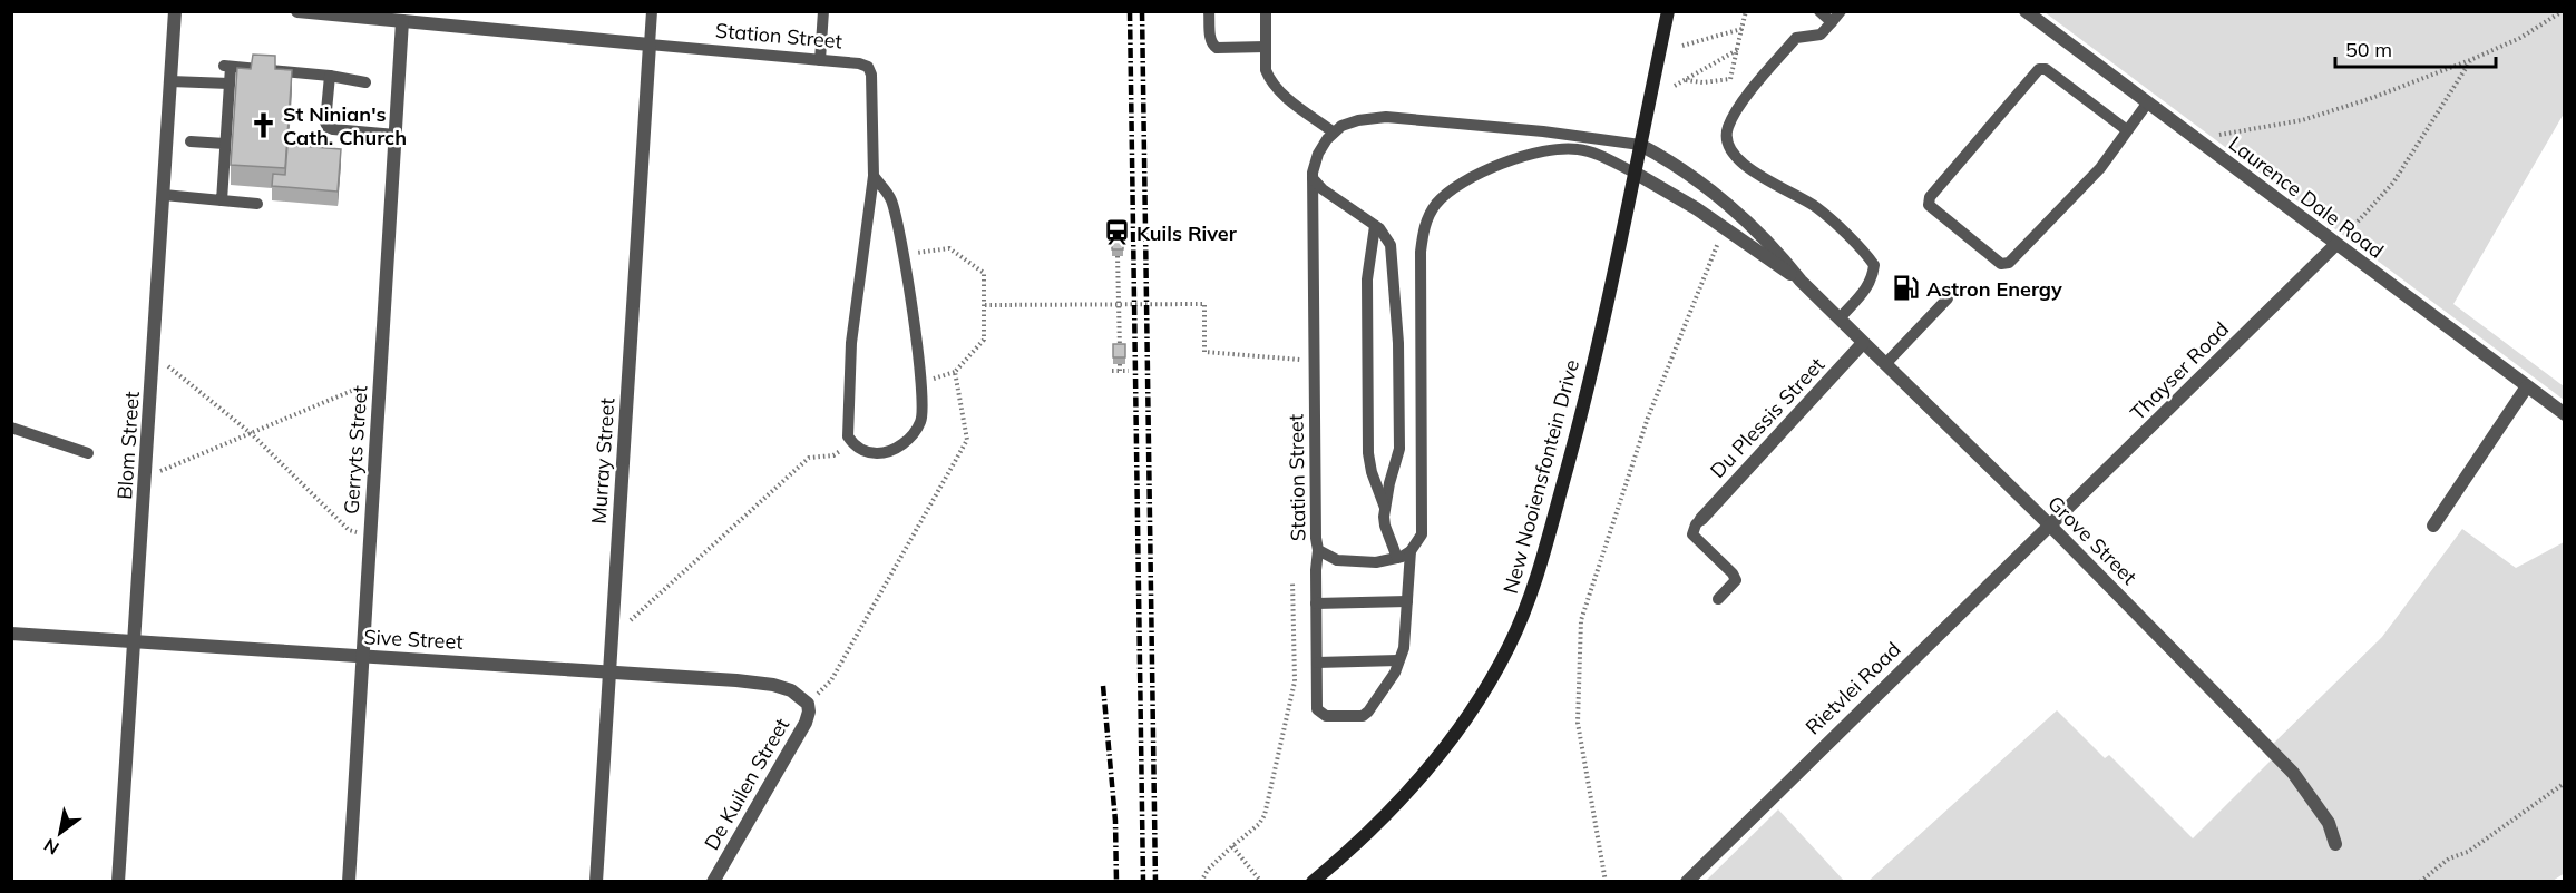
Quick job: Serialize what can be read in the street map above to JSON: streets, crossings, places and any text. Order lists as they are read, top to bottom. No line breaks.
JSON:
{"streets":{"street":["Station Street","Laurence Dale Road","Thayser Road","Du Plessis Street","Blom Street","Gerryts Street","Murray Street","New Nooiensfontein Drive","Grove Street","Sive Street","Rietvlei Road","De Kuilen Street"]},"crossings":[["Station Street","Gerryts Street"],["Station Street","Murray Street"],["Laurence Dale Road","Thayser Road"],["Thayser Road","Grove Street"],["Thayser Road","Rietvlei Road"],["Du Plessis Street","Grove Street"],["Blom Street","Sive Street"],["Gerryts Street","Sive Street"],["Murray Street","Sive Street"],["New Nooiensfontein Drive","Grove Street"],["Grove Street","Rietvlei Road"],["Sive Street","De Kuilen Street"]],"places":{"church":["St Ninian's Cath. Church"],"station":["Kuils River"],"fuel station":["Astron Energy"]},"scale_bar":"50 m","north":"bottom left"}
